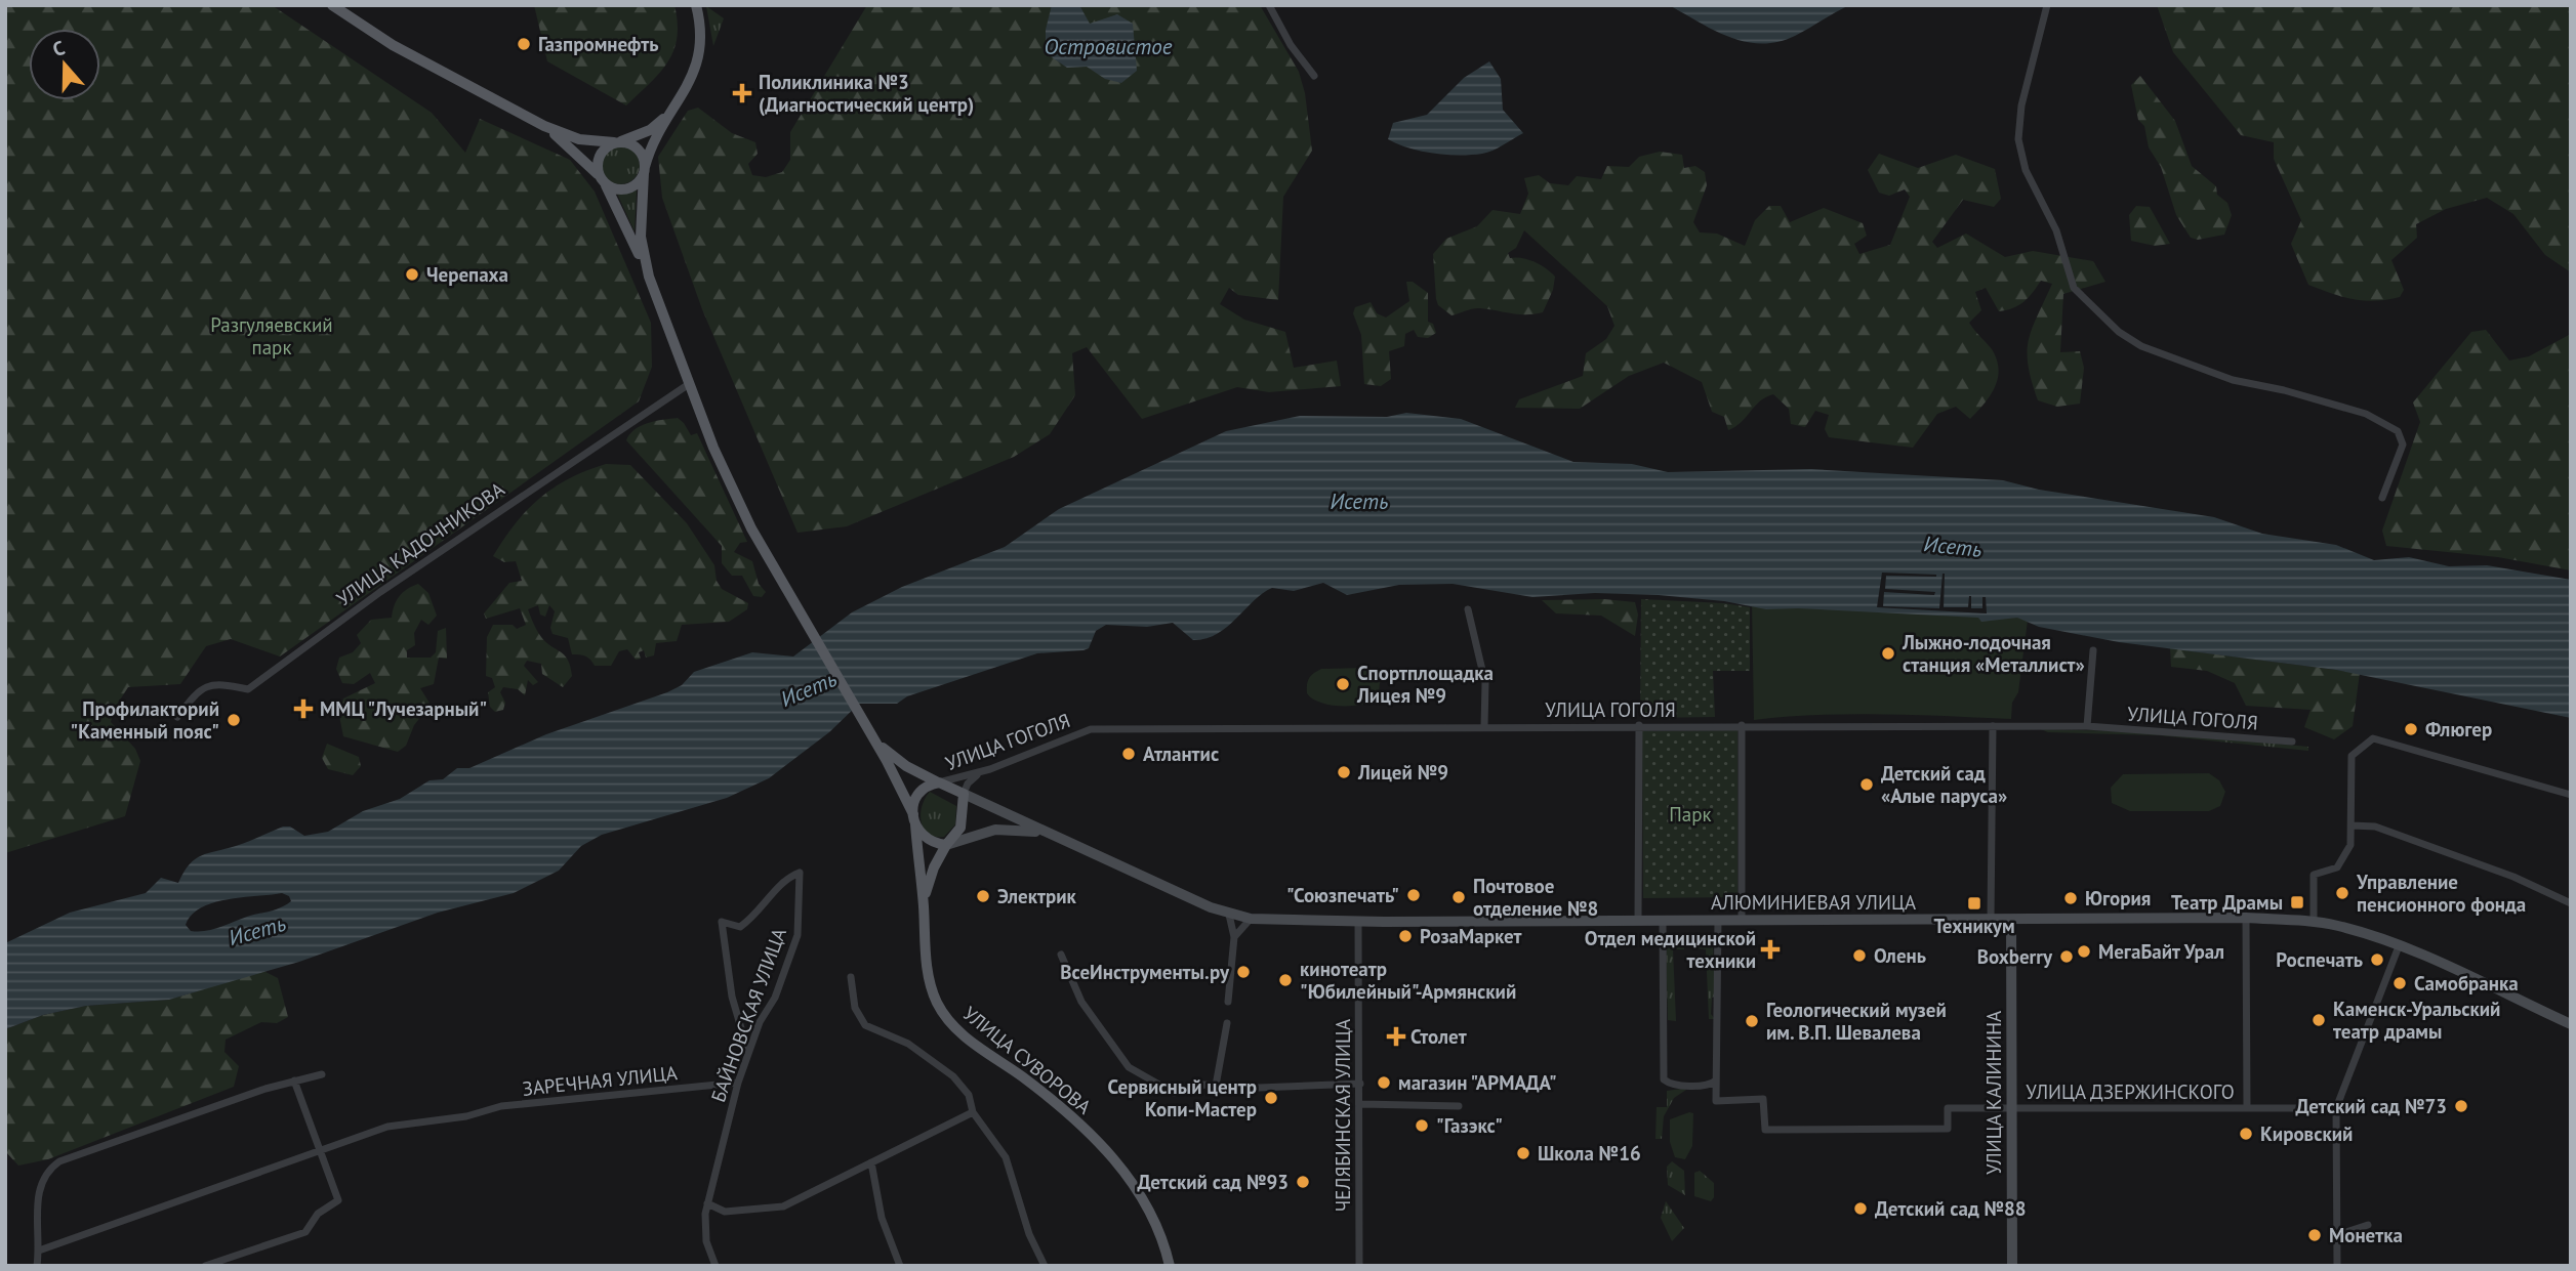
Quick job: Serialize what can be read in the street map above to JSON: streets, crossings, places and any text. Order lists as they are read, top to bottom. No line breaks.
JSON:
{"streets":{"main road":["АЛЮМИНИЕВАЯ УЛИЦА","УЛИЦА СУВОРОВА","УЛИЦА КАЛИНИНА"],"street":["УЛИЦА КАДОЧНИКОВА","УЛИЦА ГОГОЛЯ","БАЙНОВСКАЯ УЛИЦА","ЗАРЕЧНАЯ УЛИЦА","УЛИЦА ДЗЕРЖИНСКОГО","ЧЕЛЯБИНСКАЯ УЛИЦА"]},"crossings":[["УЛИЦА ГОГОЛЯ","УЛИЦА СУВОРОВА"],["АЛЮМИНИЕВАЯ УЛИЦА","УЛИЦА КАЛИНИНА"],["АЛЮМИНИЕВАЯ УЛИЦА","ЧЕЛЯБИНСКАЯ УЛИЦА"],["БАЙНОВСКАЯ УЛИЦА","ЗАРЕЧНАЯ УЛИЦА"],["УЛИЦА ДЗЕРЖИНСКОГО","УЛИЦА КАЛИНИНА"]],"water":["Островистое","Исеть"],"parks":["Разгуляевский парк","Парк"],"places":{"other":["Газпромнефть","Черепаха","Лыжно-лодочная станция «Металлист»","Спортплощадка Лицея №9","Профилакторий \"Каменный пояс\"","Флюгер","Атлантис","Лицей №9","Детский сад «Алые паруса»","Управление пенсионного фонда","\"Союзпечать\"","Электрик","Почтовое отделение №8","Югория","РозаМаркет","МегаБайт Урал","Олень","Boxberry","Роспечать","ВсеИнструменты.ру","кинотеатр \"Юбилейный\"-Армянский","Самобранка","Каменск-Уральский театр драмы","Геологический музей им. В.П. Шевалева","магазин \"АРМАДА\"","Сервисный центр Копи-Мастер","Детский сад №73","\"Газэкс\"","Кировский","Школа №16","Детский сад №93","Детский сад №88","Монетка"],"health":["Поликлиника №3 (Диагностический центр)","ММЦ \"Лучезарный\"","Отдел медицинской техники","Столет"],"transit":["Театр Драмы","Техникум"]},"north":"top"}
